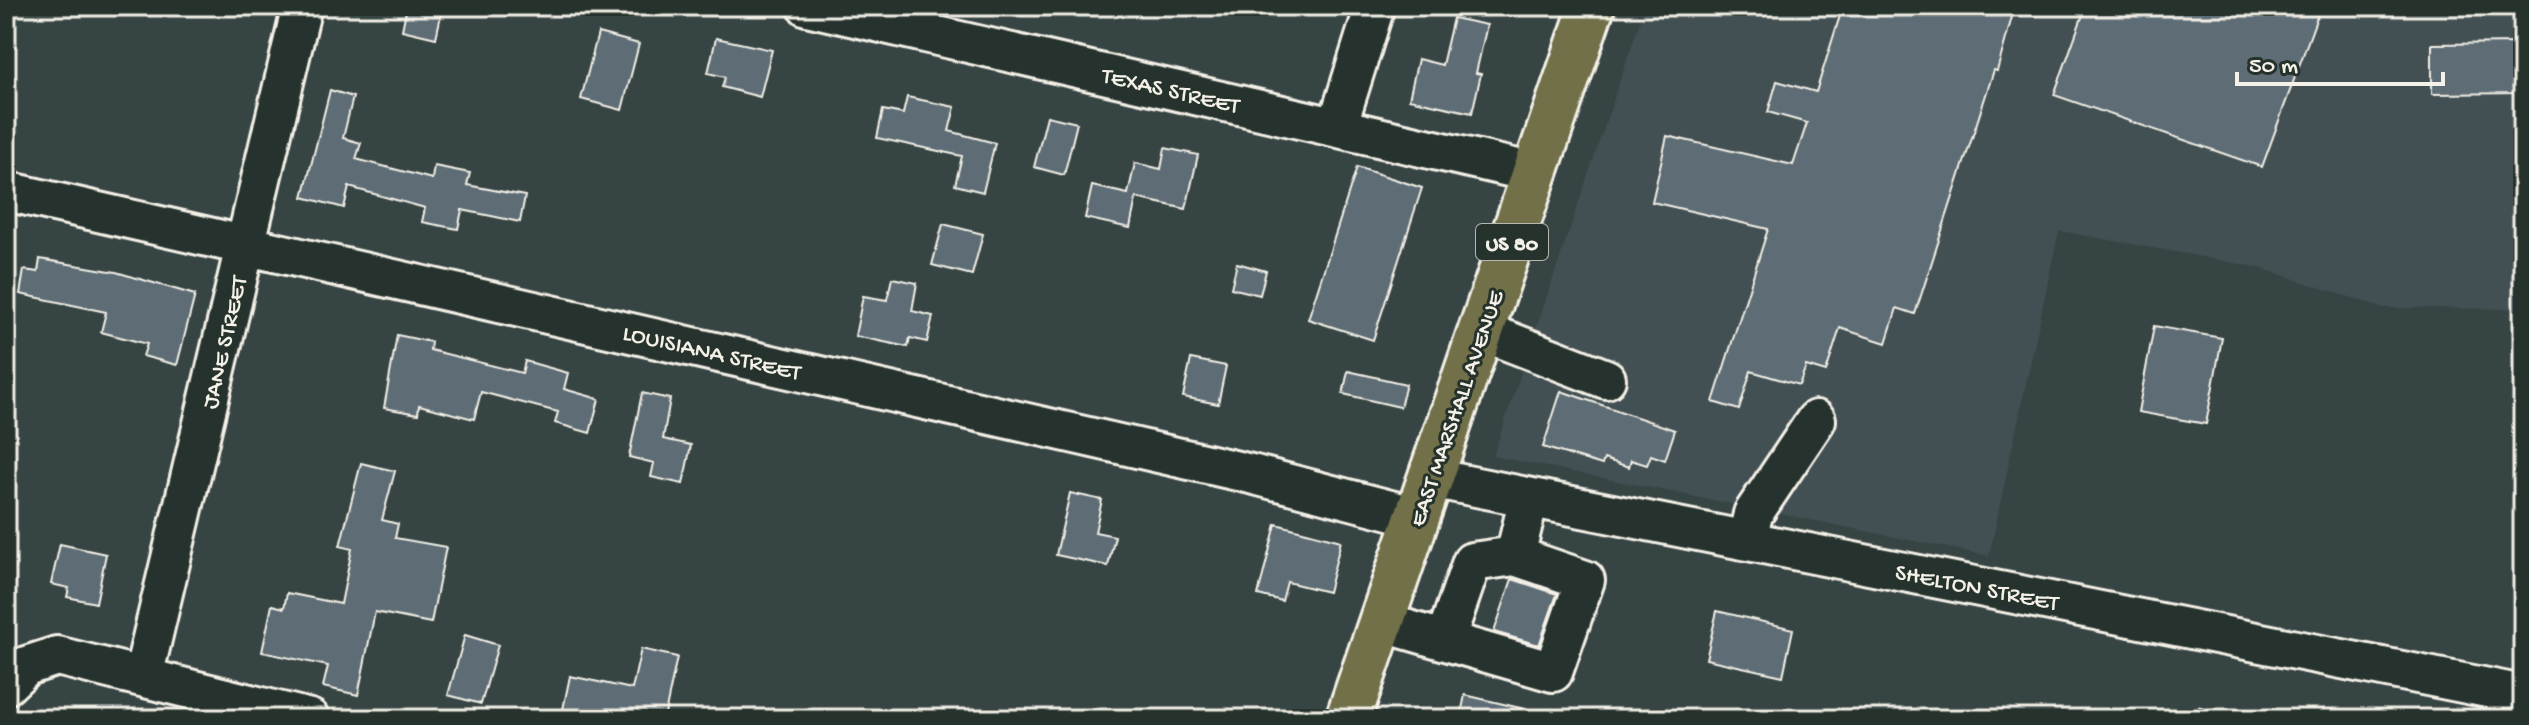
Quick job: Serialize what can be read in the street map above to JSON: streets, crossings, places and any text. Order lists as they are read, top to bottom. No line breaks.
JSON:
{"streets":{"main road":["US 80","EAST MARSHALL AVENUE"],"street":["TEXAS STREET","JANE STREET","LOUISIANA STREET","SHELTON STREET"]},"crossings":[["TEXAS STREET","EAST MARSHALL AVENUE"],["JANE STREET","LOUISIANA STREET"],["LOUISIANA STREET","EAST MARSHALL AVENUE"],["LOUISIANA STREET","SHELTON STREET"],["EAST MARSHALL AVENUE","SHELTON STREET"]],"scale_bar":"50 m"}
